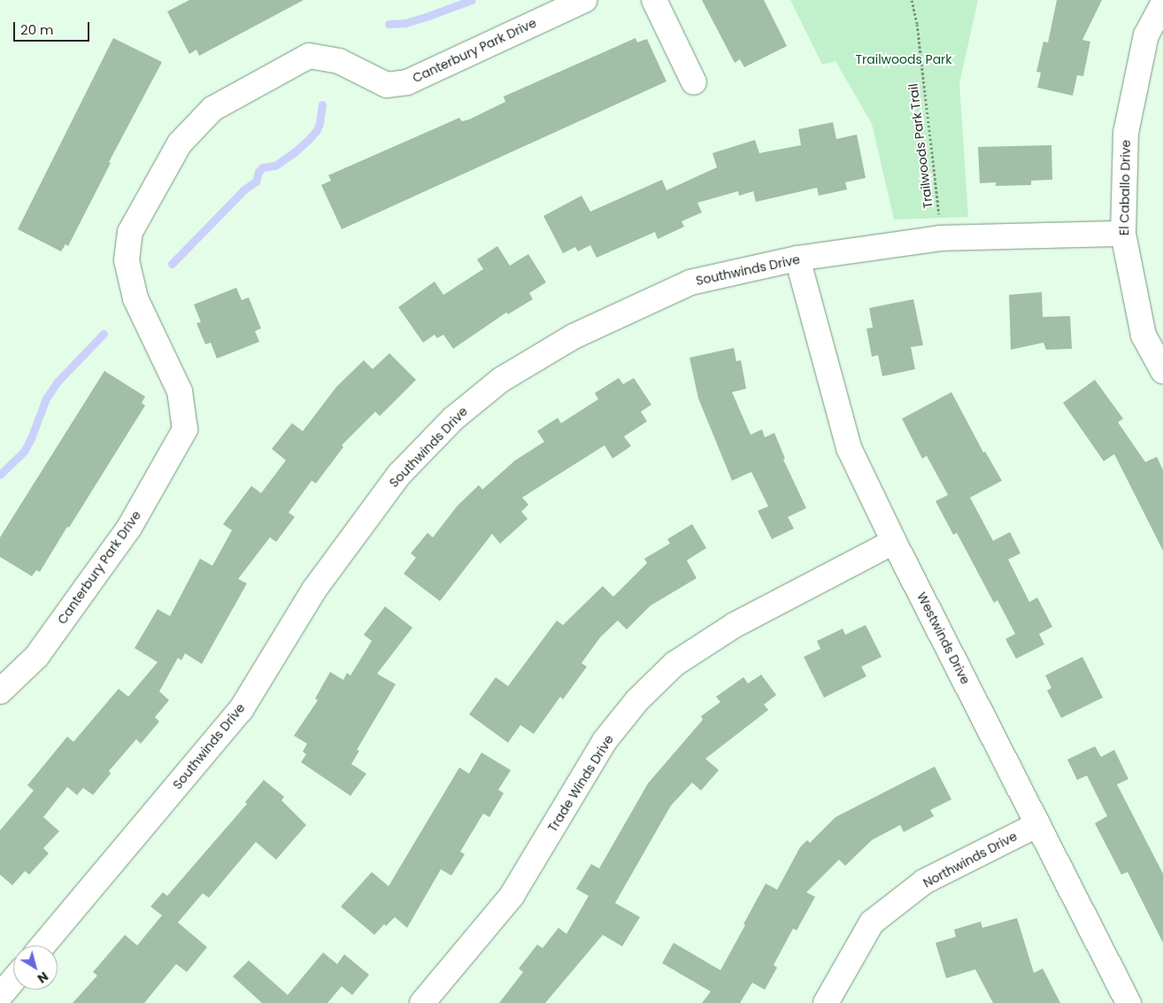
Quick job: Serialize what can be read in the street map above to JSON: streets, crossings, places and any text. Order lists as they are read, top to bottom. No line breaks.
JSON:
{"streets":{"street":["Canterbury Park Drive","El Caballo Drive","Southwinds Drive","Westwinds Drive","Trade Winds Drive","Northwinds Drive"],"path":["Trailwoods Park Trail"]},"crossings":[["Trailwoods Park Trail","Southwinds Drive"],["El Caballo Drive","Southwinds Drive"],["Southwinds Drive","Westwinds Drive"],["Westwinds Drive","Trade Winds Drive"],["Westwinds Drive","Northwinds Drive"]],"parks":["Trailwoods Park"],"scale_bar":"20 m","north":"bottom right"}
